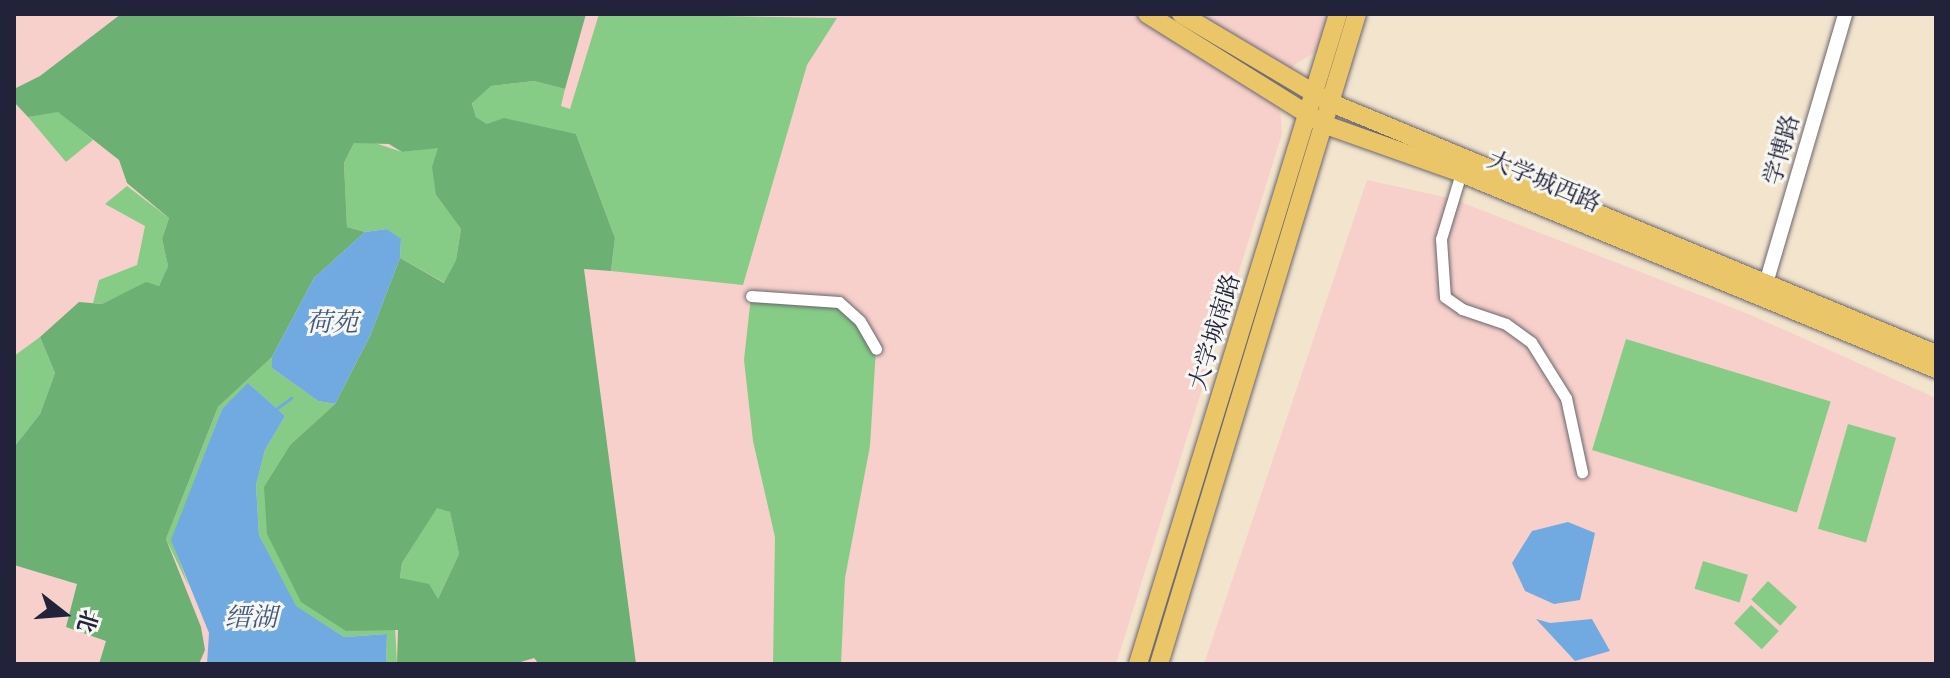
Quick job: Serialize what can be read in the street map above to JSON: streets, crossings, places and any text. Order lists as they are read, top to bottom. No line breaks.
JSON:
{"streets":{"main road":["大学城西路","大学城南路"],"street":["学博路"]},"crossings":[["学博路","大学城西路"],["大学城西路","大学城南路"]],"water":["荷苑","缙湖"],"north":"right"}
